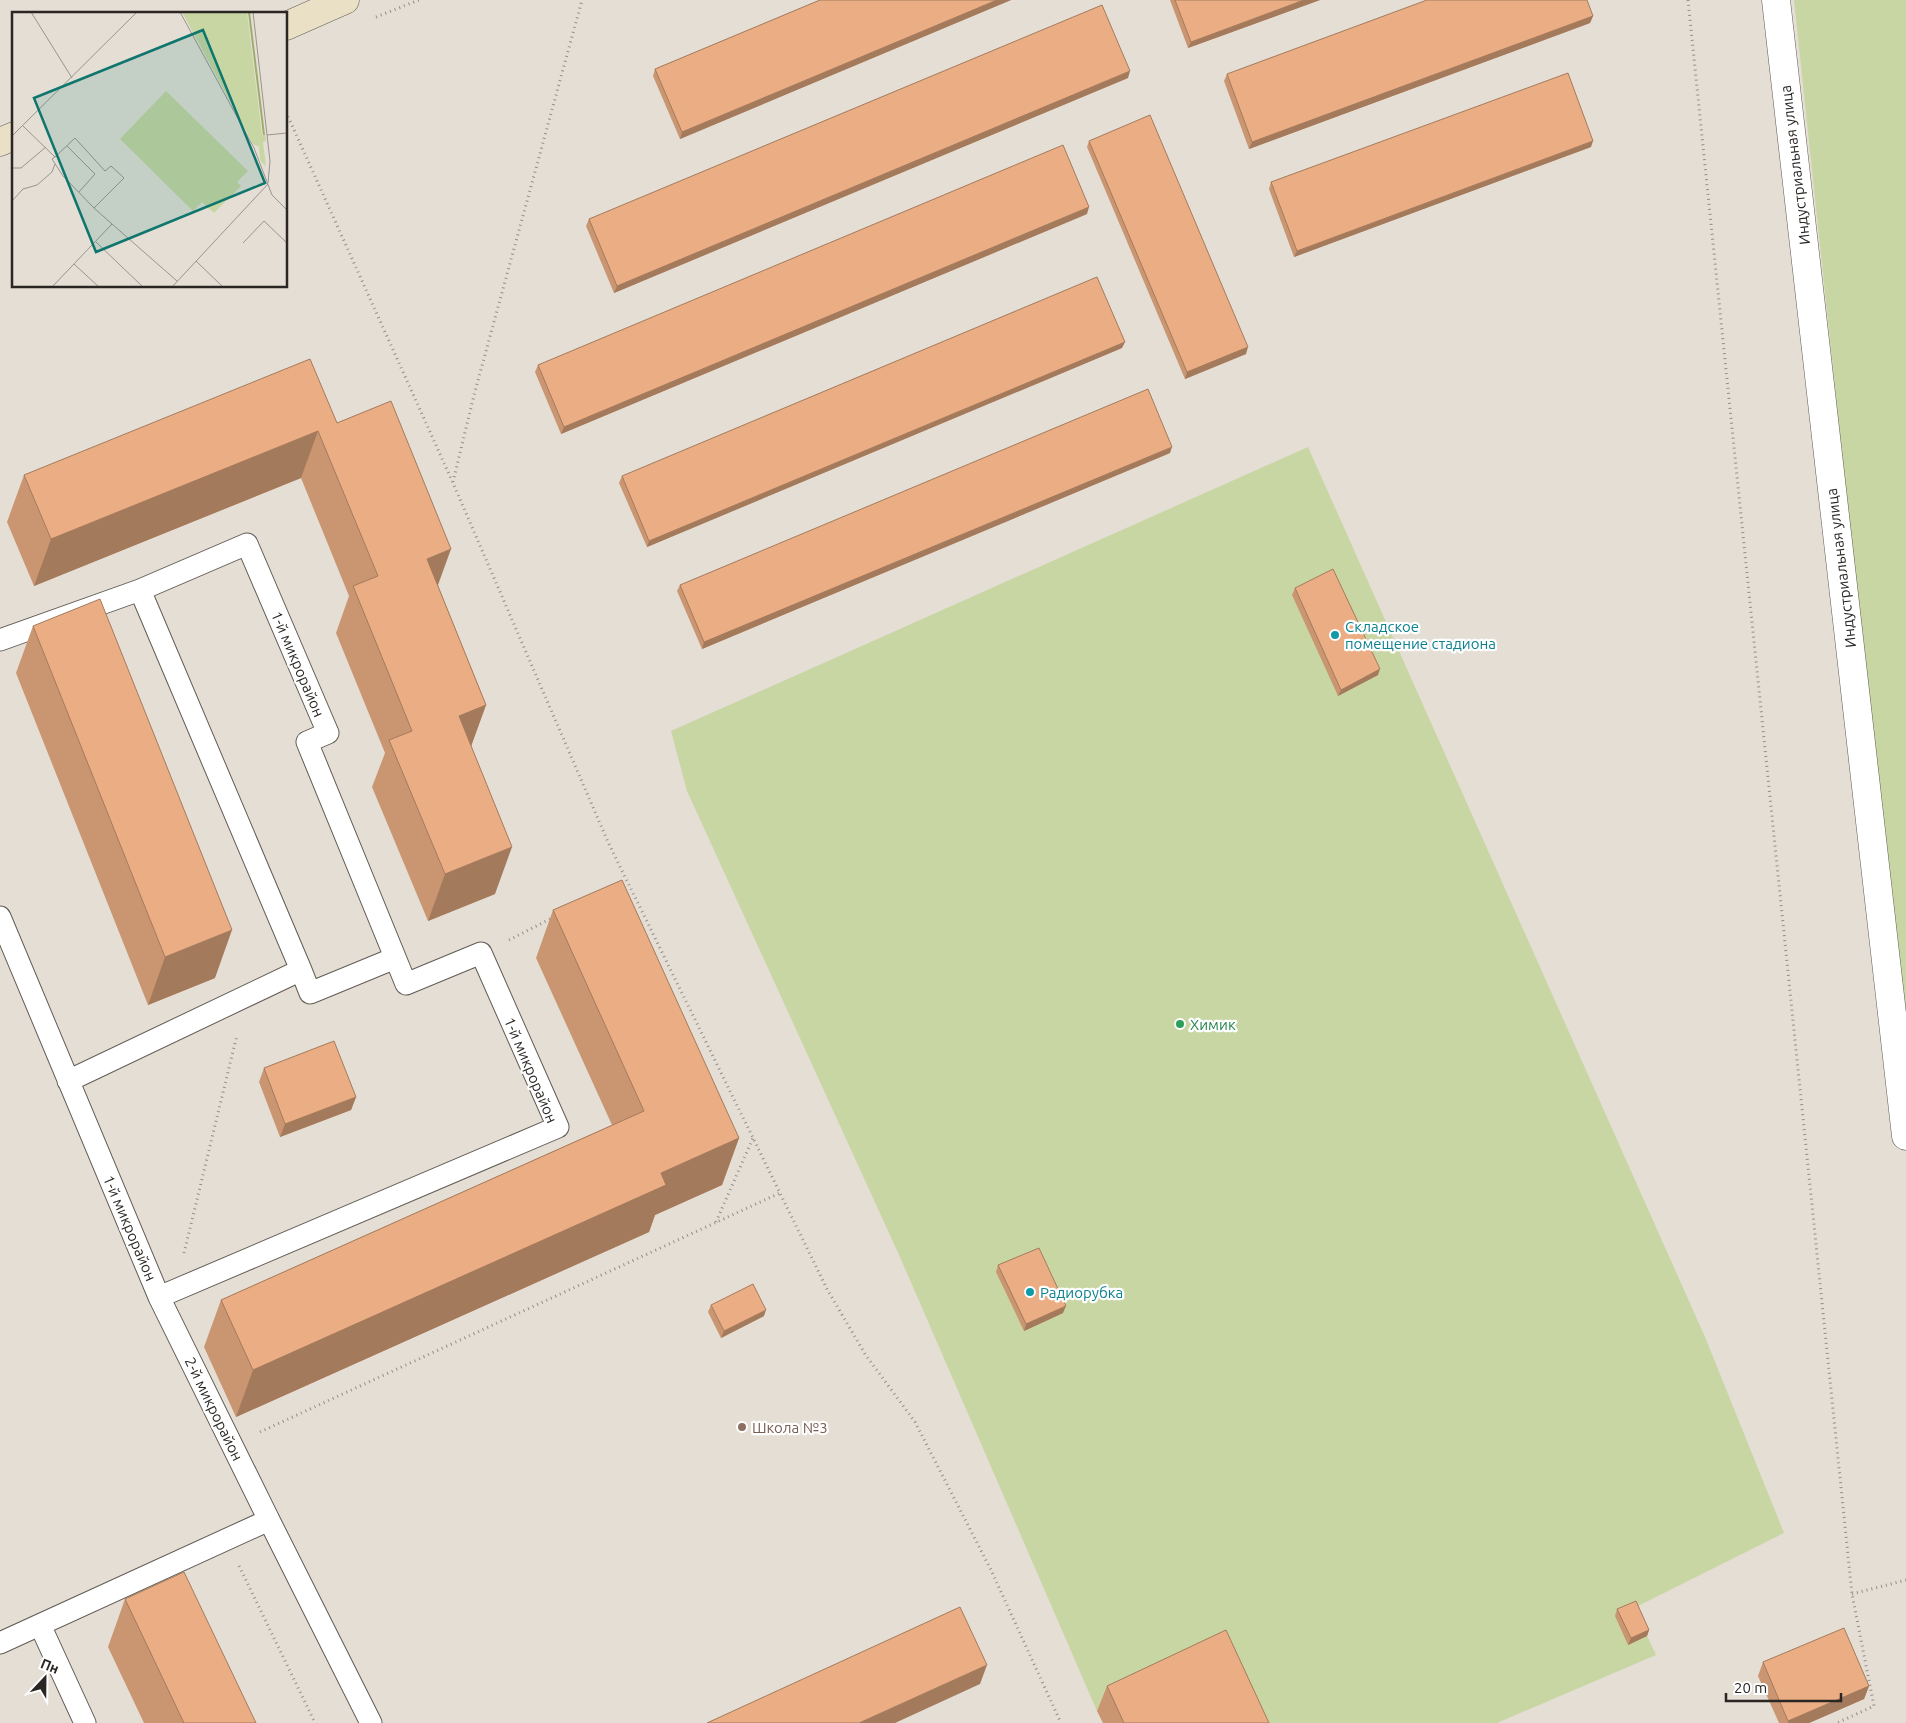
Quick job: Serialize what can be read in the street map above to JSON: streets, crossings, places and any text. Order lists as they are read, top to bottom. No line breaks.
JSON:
{"streets":{"street":["Индустриальная улица"],"lane":["1-й микрорайон","2-й микрорайон"]},"crossings":[["1-й микрорайон","2-й микрорайон"]],"places":["Складское помещение стадиона","Химик","Радиорубка","Школа №3"],"scale_bar":"20 m","north":"top"}
